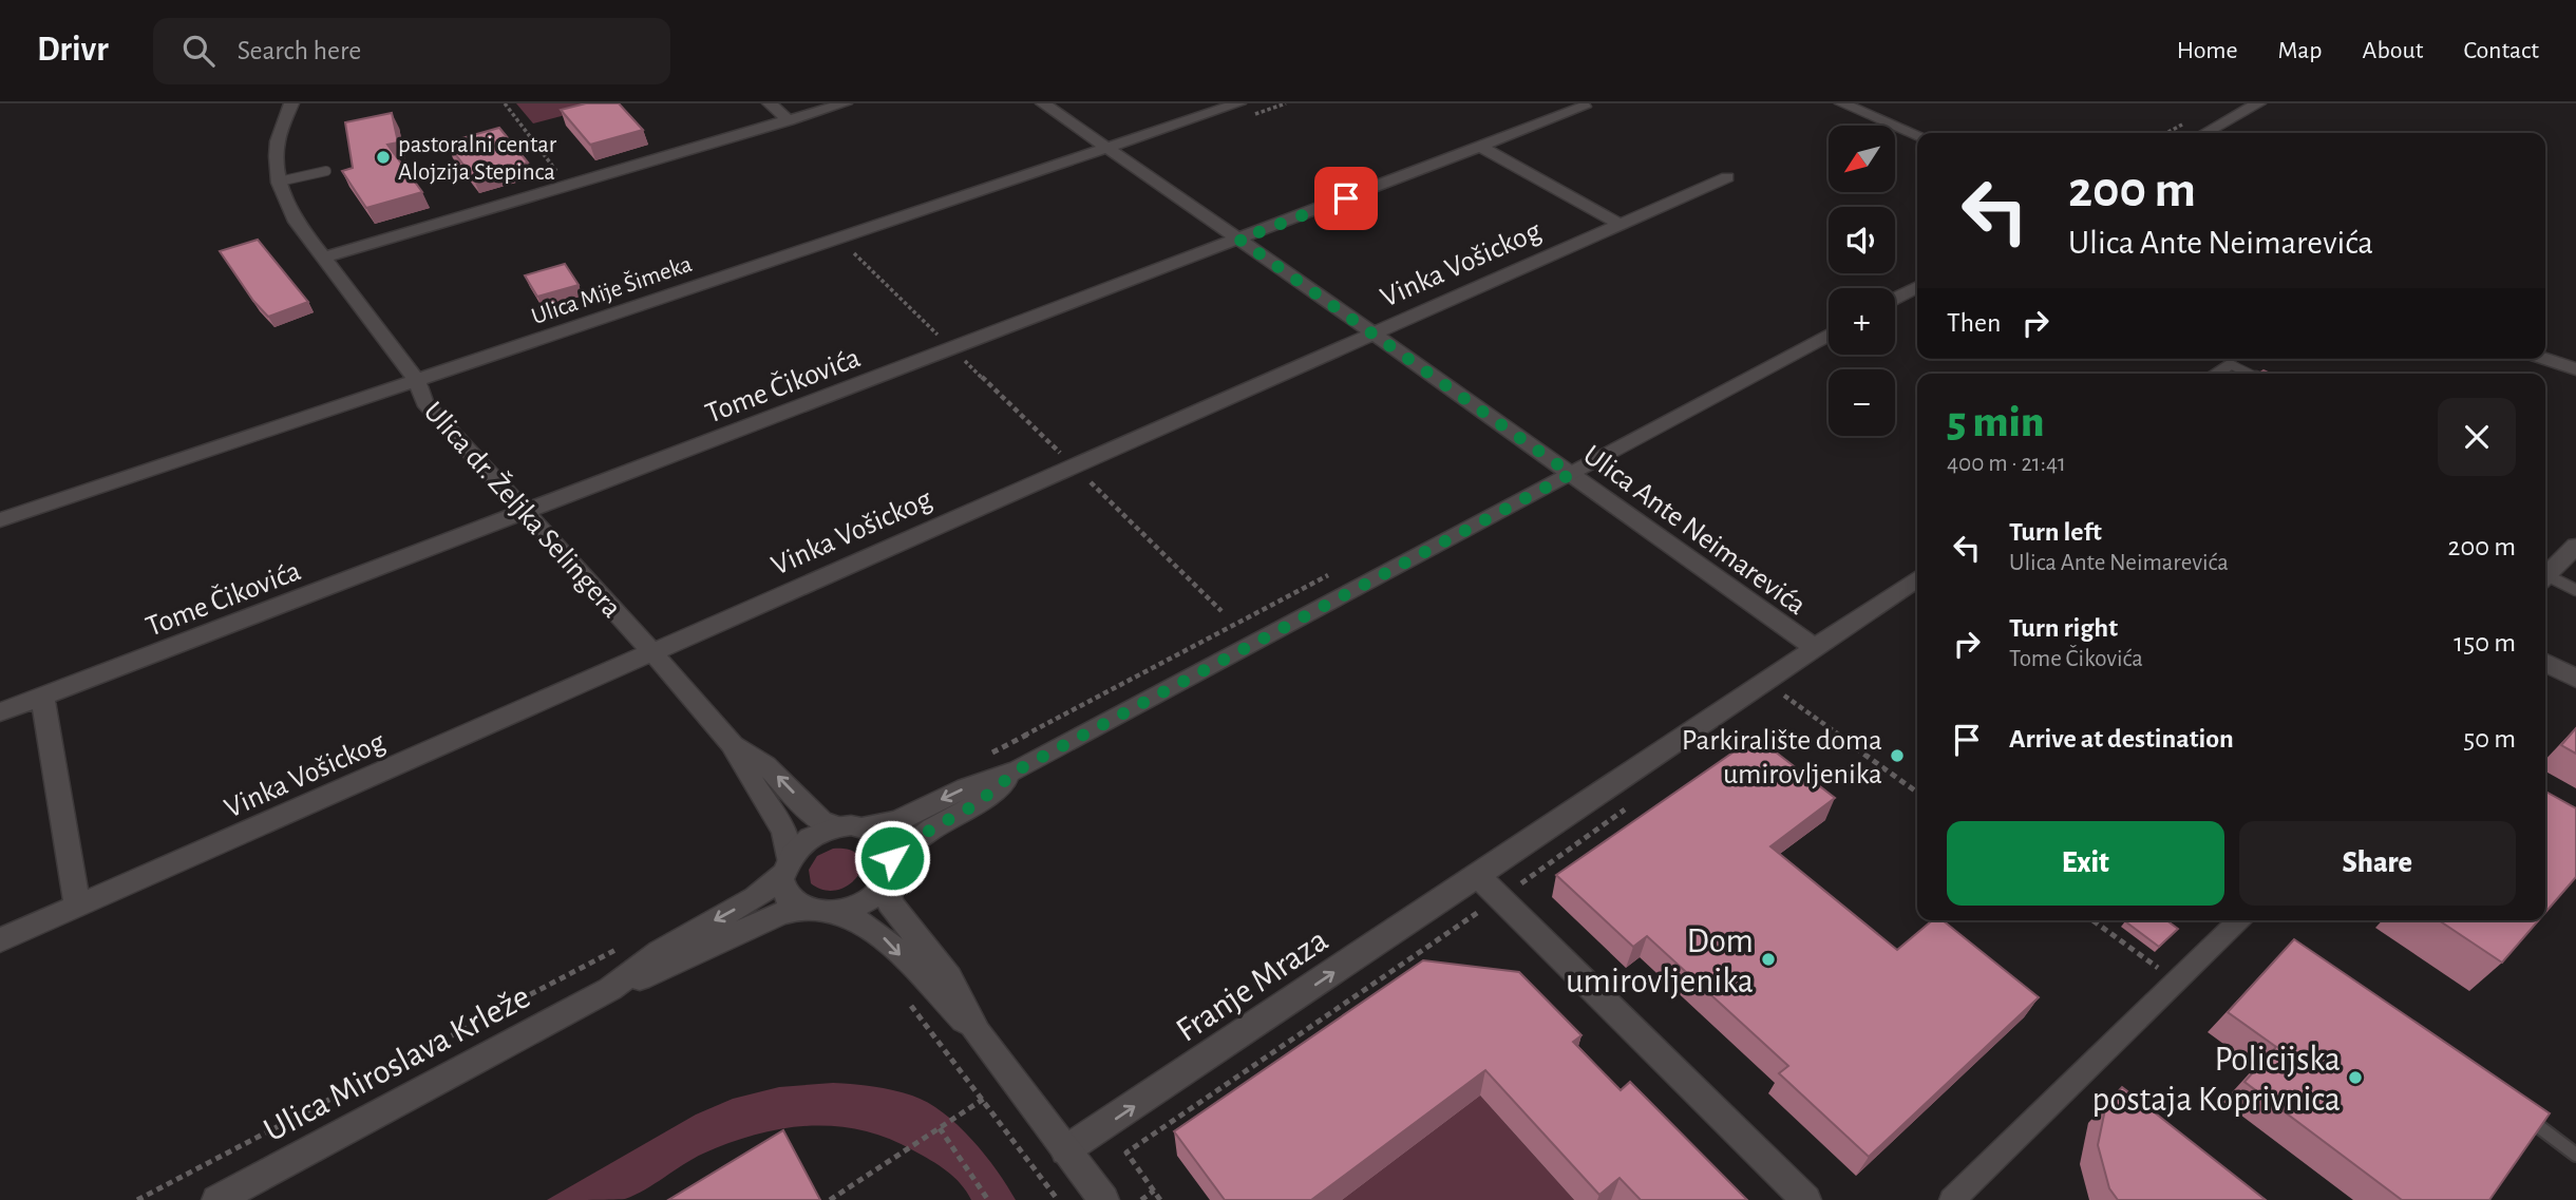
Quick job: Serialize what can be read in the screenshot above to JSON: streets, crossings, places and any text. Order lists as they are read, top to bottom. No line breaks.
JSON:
{"streets":{"street":["Vinka Vošickog","Ulica Mije Šimeka","Tome Čikovića","Ulica dr. Željka Selingera","Ulica Ante Neimarevića","Franje Mraza","Ulica Miroslava Krleže"]},"crossings":[["Vinka Vošickog","Ulica dr. Željka Selingera"],["Vinka Vošickog","Ulica Ante Neimarevića"],["Ulica Mije Šimeka","Ulica dr. Željka Selingera"],["Ulica Mije Šimeka","Ulica Ante Neimarevića"],["Tome Čikovića","Ulica dr. Željka Selingera"],["Tome Čikovića","Ulica Ante Neimarevića"],["Ulica dr. Željka Selingera","Ulica Miroslava Krleže"],["Ulica Ante Neimarevića","Franje Mraza"]],"one_way":["Franje Mraza"],"places":["pastoralni centar Alojzija Stepinca","Parkiralište doma umirovljenika","Dom umirovljenika","Policijska postaja Koprivnica"],"north":"bottom left","page":{"header":"Drivr","search":"Search here","nav":["Home","Map","About","Contact"],"map_buttons":["+","−"],"turn":["200 m","Ulica Ante Neimarevića"],"then":"Then","heading":["5 min","400 m · 21:41"],"list":[{"name":"Turn left","note":"Ulica Ante Neimarevića","value":"200 m"},{"name":"Turn right","note":"Tome Čikovića","value":"150 m"},{"name":"Arrive at destination","value":"50 m"}],"buttons":["Exit","Share"]}}
